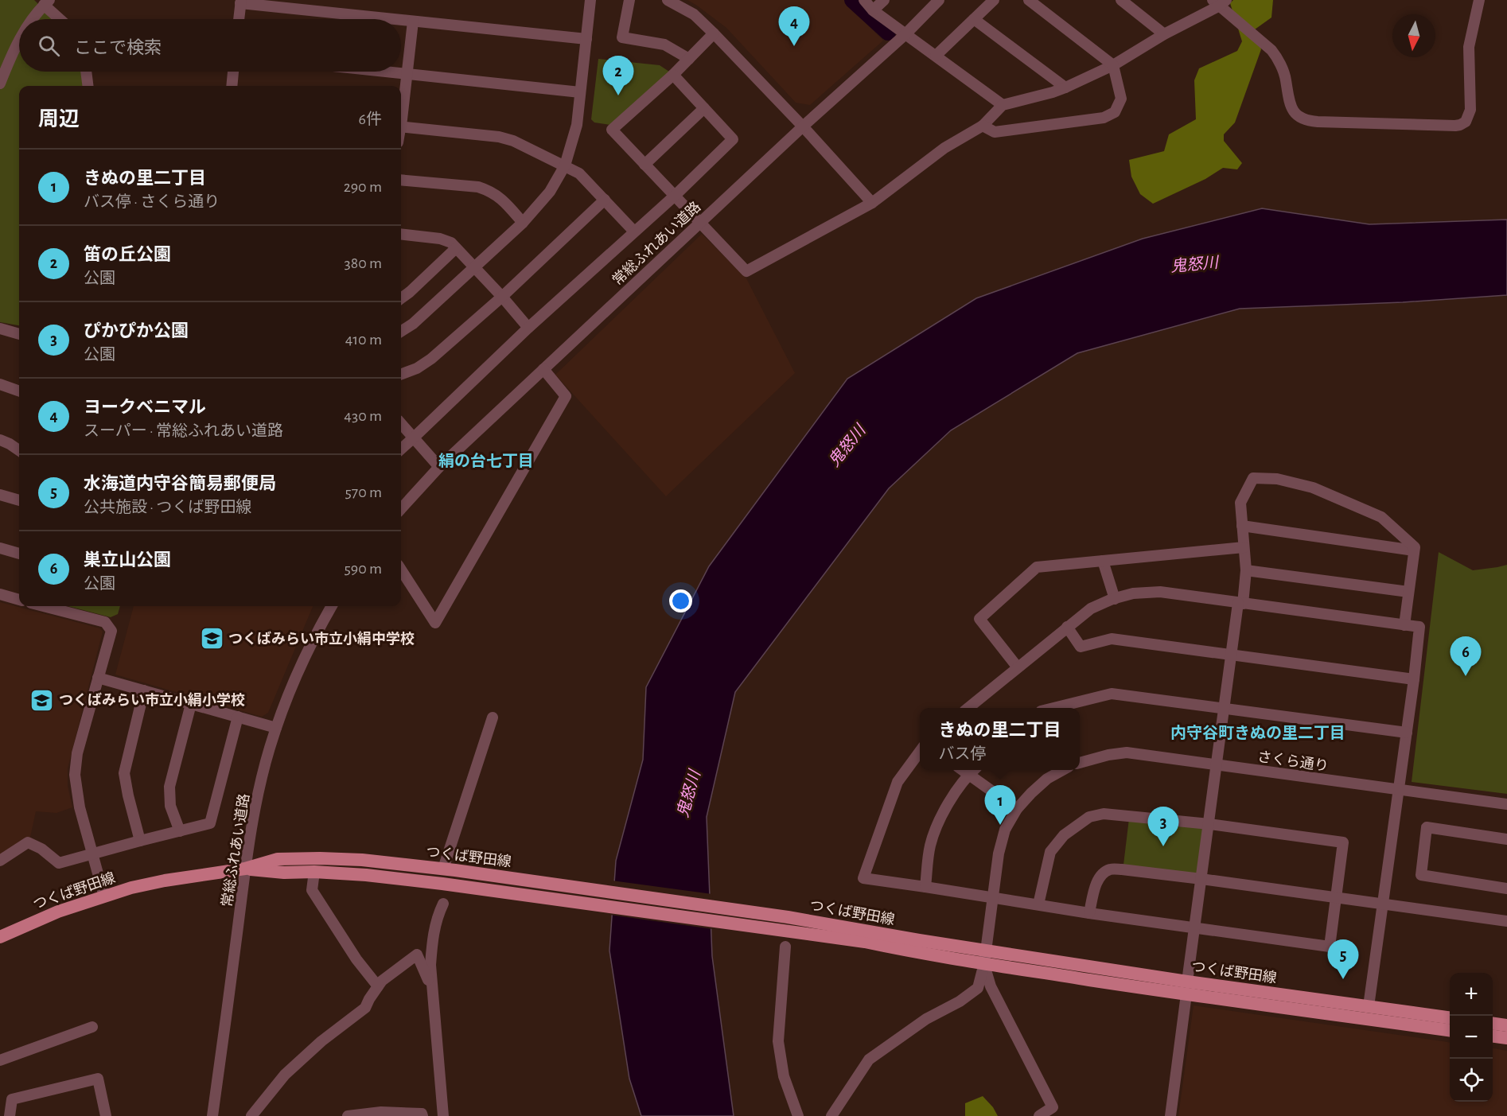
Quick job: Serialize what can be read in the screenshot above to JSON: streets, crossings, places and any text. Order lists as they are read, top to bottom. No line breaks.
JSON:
{"streets":{"main road":["つくば野田線"],"street":["常総ふれあい道路","さくら通り"]},"crossings":[["常総ふれあい道路","つくば野田線"]],"districts":["絹の台七丁目","内守谷町きぬの里二丁目"],"water":["鬼怒川"],"places":{"school or university":["つくばみらい市立小絹中学校","つくばみらい市立小絹小学校"]},"north":"bottom","page":{"pins":["4","2","6","1","3","5"],"search":"ここで検索","heading":["周辺","6件"],"list":[{"mark":"1","name":"きぬの里二丁目","note":"バス停 · さくら通り","value":"290 m"},{"mark":"2","name":"笛の丘公園","note":"公園","value":"380 m"},{"mark":"3","name":"ぴかぴか公園","note":"公園","value":"410 m"},{"mark":"4","name":"ヨークベニマル","note":"スーパー · 常総ふれあい道路","value":"430 m"},{"mark":"5","name":"水海道内守谷簡易郵便局","note":"公共施設 · つくば野田線","value":"570 m"},{"mark":"6","name":"巣立山公園","note":"公園","value":"590 m"}],"popup":["きぬの里二丁目","バス停"],"map_buttons":["+","−"]}}
